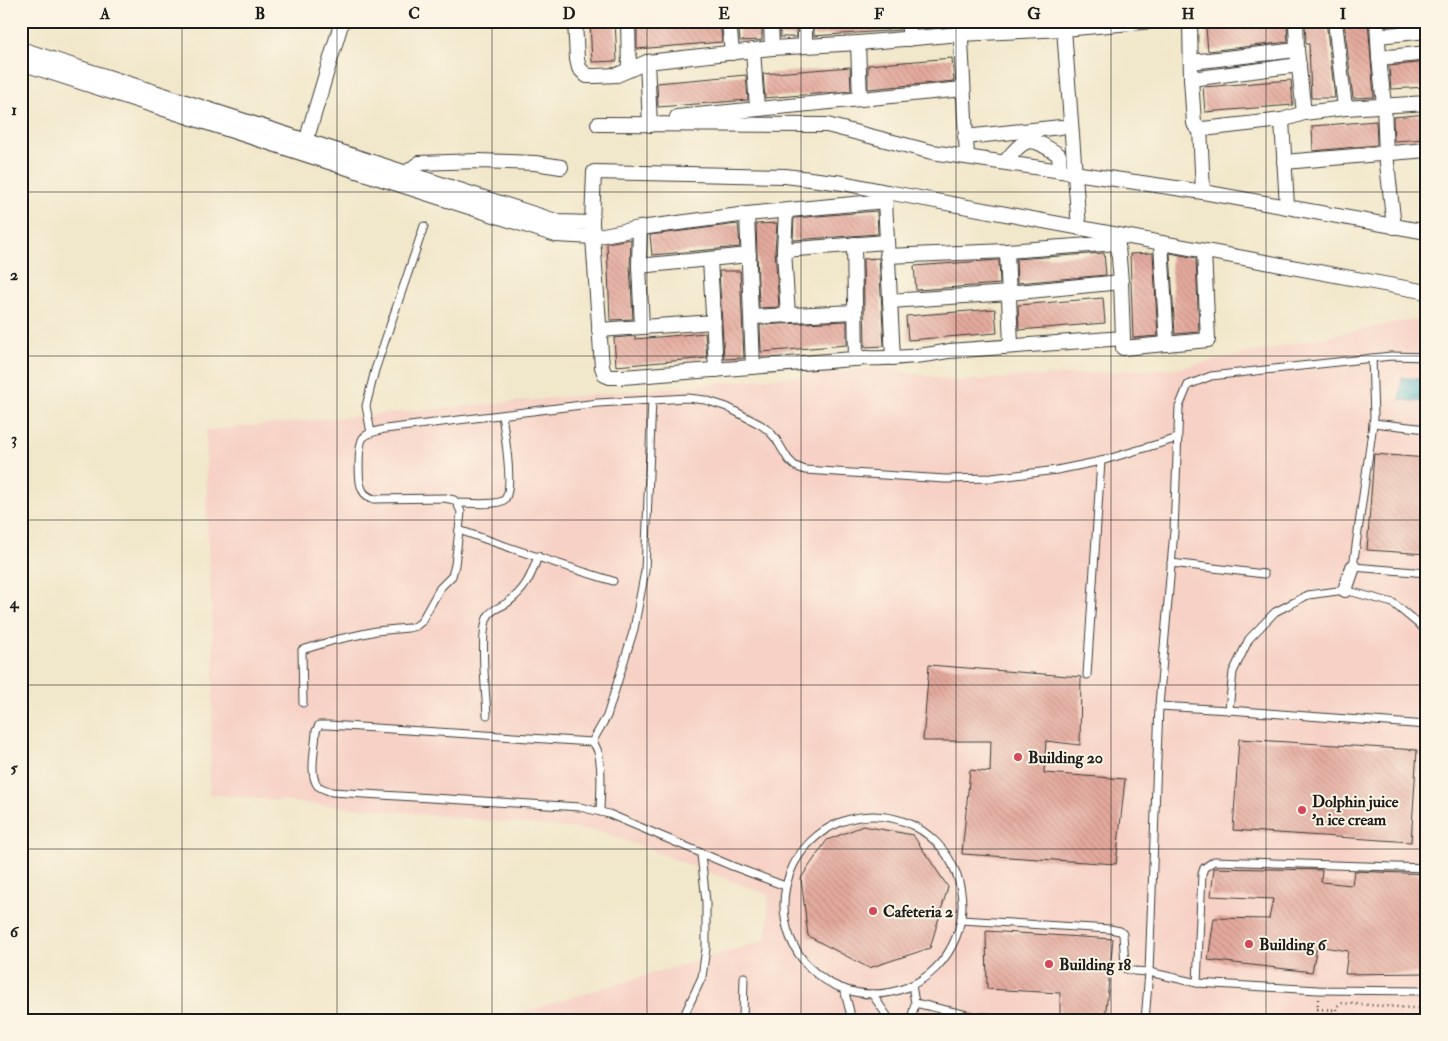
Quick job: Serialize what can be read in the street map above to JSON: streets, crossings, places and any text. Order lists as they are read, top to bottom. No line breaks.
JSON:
{"places":["Building 20","Dolphin juice 'n ice cream","Cafeteria 2","Building 6","Building 18"],"grid":{"columns":["A","B","C","D","E","F","G","H","I"],"rows":["1","2","3","4","5","6"]}}
